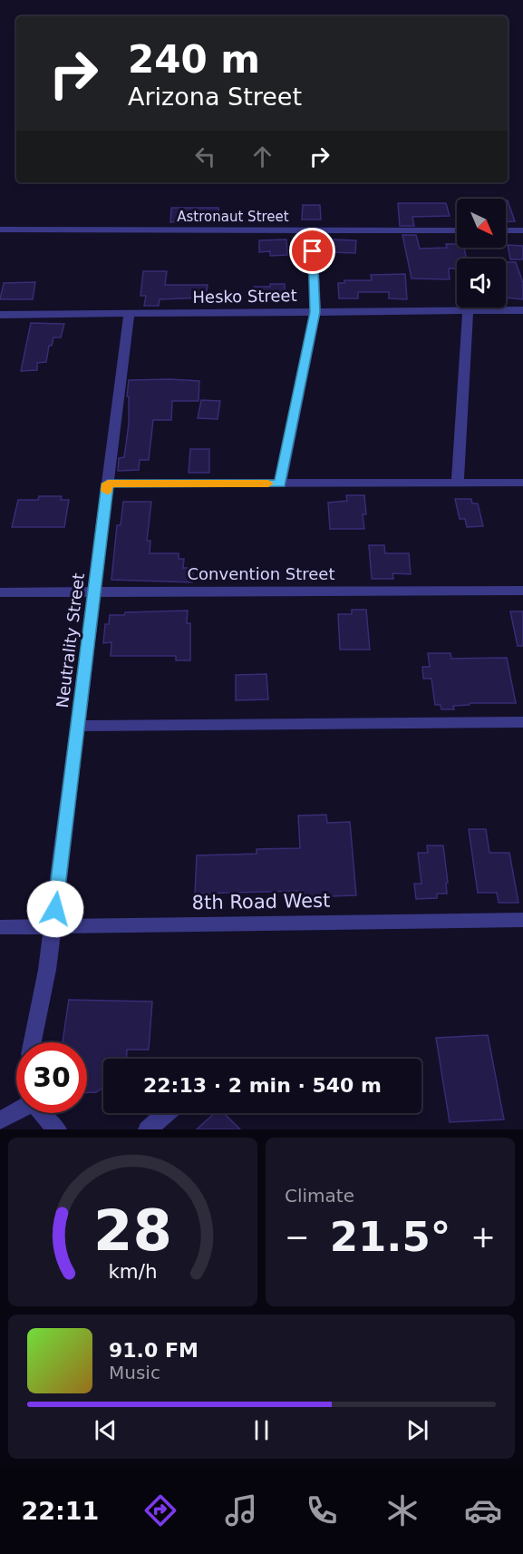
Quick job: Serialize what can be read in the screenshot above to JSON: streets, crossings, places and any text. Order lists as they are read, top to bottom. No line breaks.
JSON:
{"streets":{"street":["Astronaut Street","Hesko Street","Convention Street","Neutrality Street","8th Road West"]},"crossings":[["Hesko Street","Neutrality Street"],["Convention Street","Neutrality Street"],["Neutrality Street","8th Road West"]],"north":"bottom right","page":{"turn":["240 m","Arizona Street"],"limit":"30","trip":"22:13 · 2 min · 540 m","tile":"Climate","heat":["−","21.5°","+"],"song":["91.0 FM","Music"],"tabs":"22:11","gauge":["28","km/h"]}}
